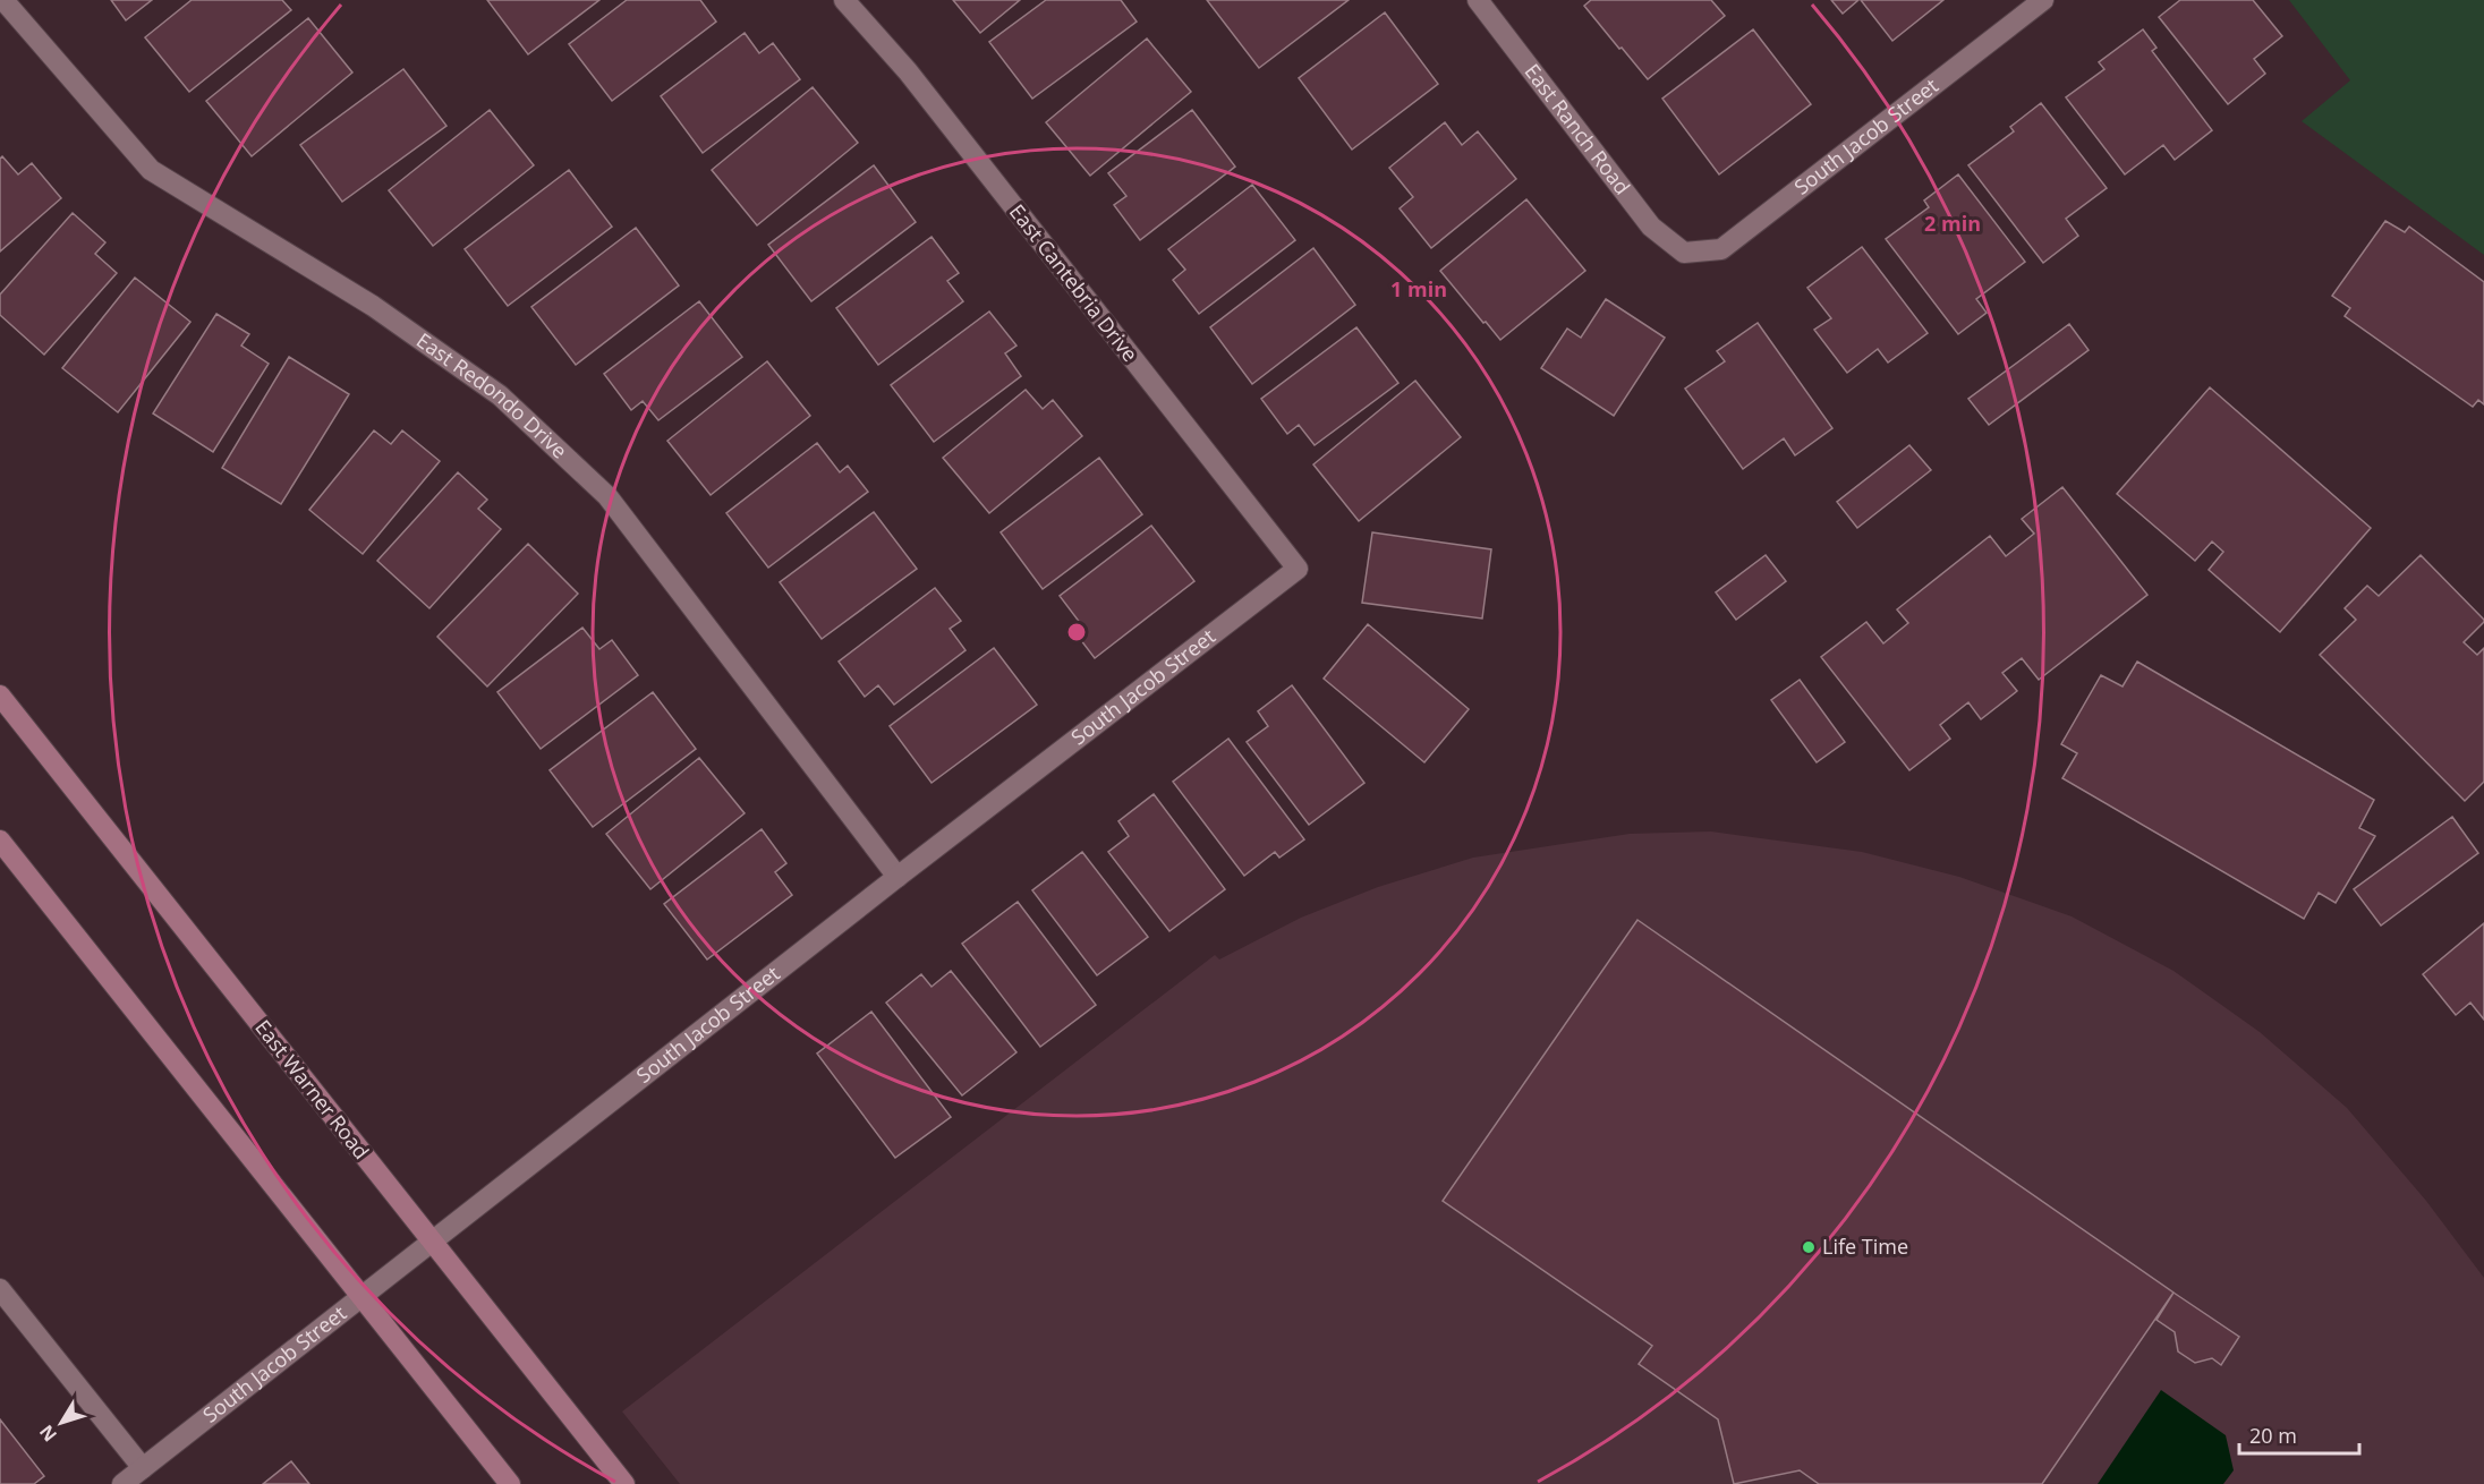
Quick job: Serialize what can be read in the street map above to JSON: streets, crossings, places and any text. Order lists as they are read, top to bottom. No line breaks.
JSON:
{"streets":{"main road":["East Warner Road"],"street":["East Ranch Road","South Jacob Street","East Cantebria Drive","East Redondo Drive"]},"crossings":[["East Ranch Road","South Jacob Street"],["South Jacob Street","East Cantebria Drive"],["South Jacob Street","East Redondo Drive"],["South Jacob Street","East Warner Road"]],"places":["Life Time"],"scale_bar":"20 m","north":"bottom left","rings":["2 min","1 min"]}
